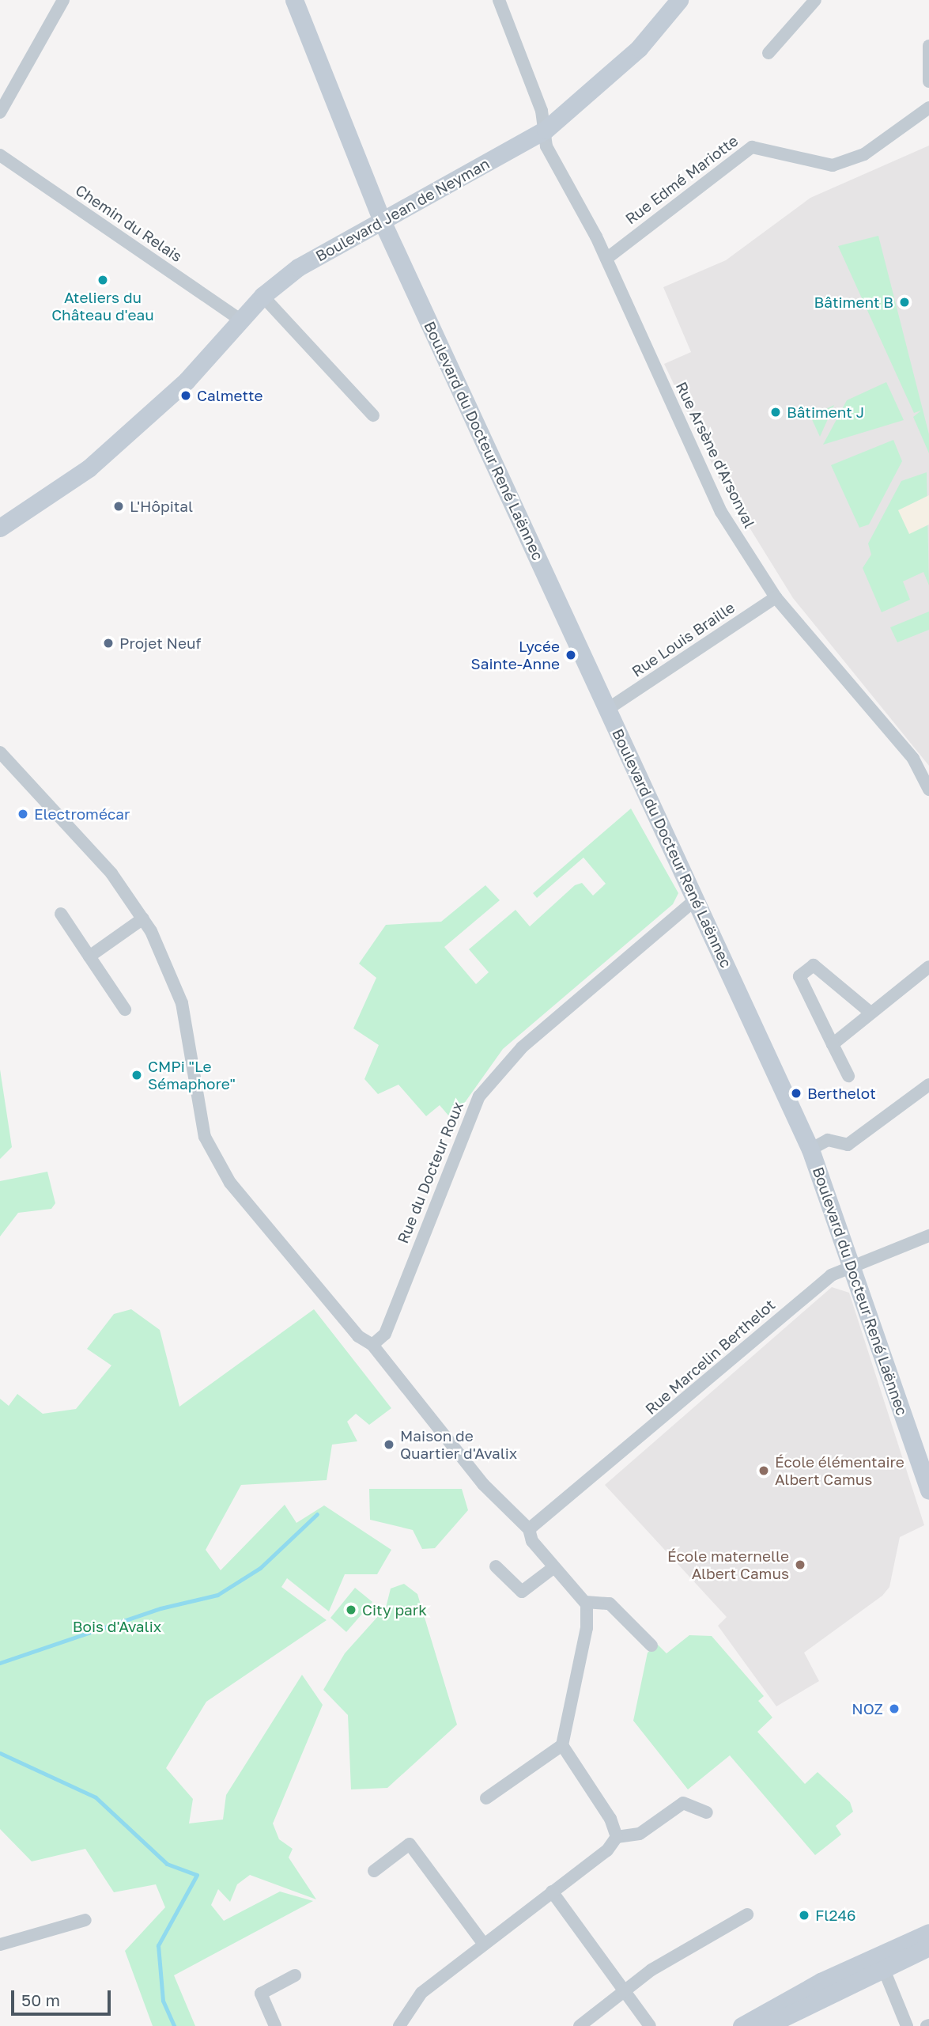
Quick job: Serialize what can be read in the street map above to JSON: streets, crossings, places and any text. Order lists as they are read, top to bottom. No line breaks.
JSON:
{"streets":{"street":["Rue Edmé Mariotte","Boulevard Jean de Neyman","Chemin du Relais","Boulevard du Docteur René Laënnec","Rue Arsène d'Arsonval","Rue Louis Braille","Rue du Docteur Roux","Rue Marcelin Berthelot"]},"crossings":[["Rue Edmé Mariotte","Rue Arsène d'Arsonval"],["Boulevard Jean de Neyman","Chemin du Relais"],["Boulevard Jean de Neyman","Boulevard du Docteur René Laënnec"],["Boulevard Jean de Neyman","Rue Arsène d'Arsonval"],["Boulevard du Docteur René Laënnec","Rue Louis Braille"],["Boulevard du Docteur René Laënnec","Rue du Docteur Roux"],["Boulevard du Docteur René Laënnec","Rue Marcelin Berthelot"],["Rue Arsène d'Arsonval","Rue Louis Braille"]],"parks":["Bois d'Avalix"],"places":["Ateliers du Château d'eau","Bâtiment B","Calmette","Bâtiment J","L'Hôpital","Projet Neuf","Lycée Sainte-Anne","Electromécar","CMPi \"Le Sémaphore\"","Berthelot","Maison de Quartier d'Avalix","École élémentaire Albert Camus","École maternelle Albert Camus","City park","NOZ","Fl246"],"scale_bar":"50 m"}
